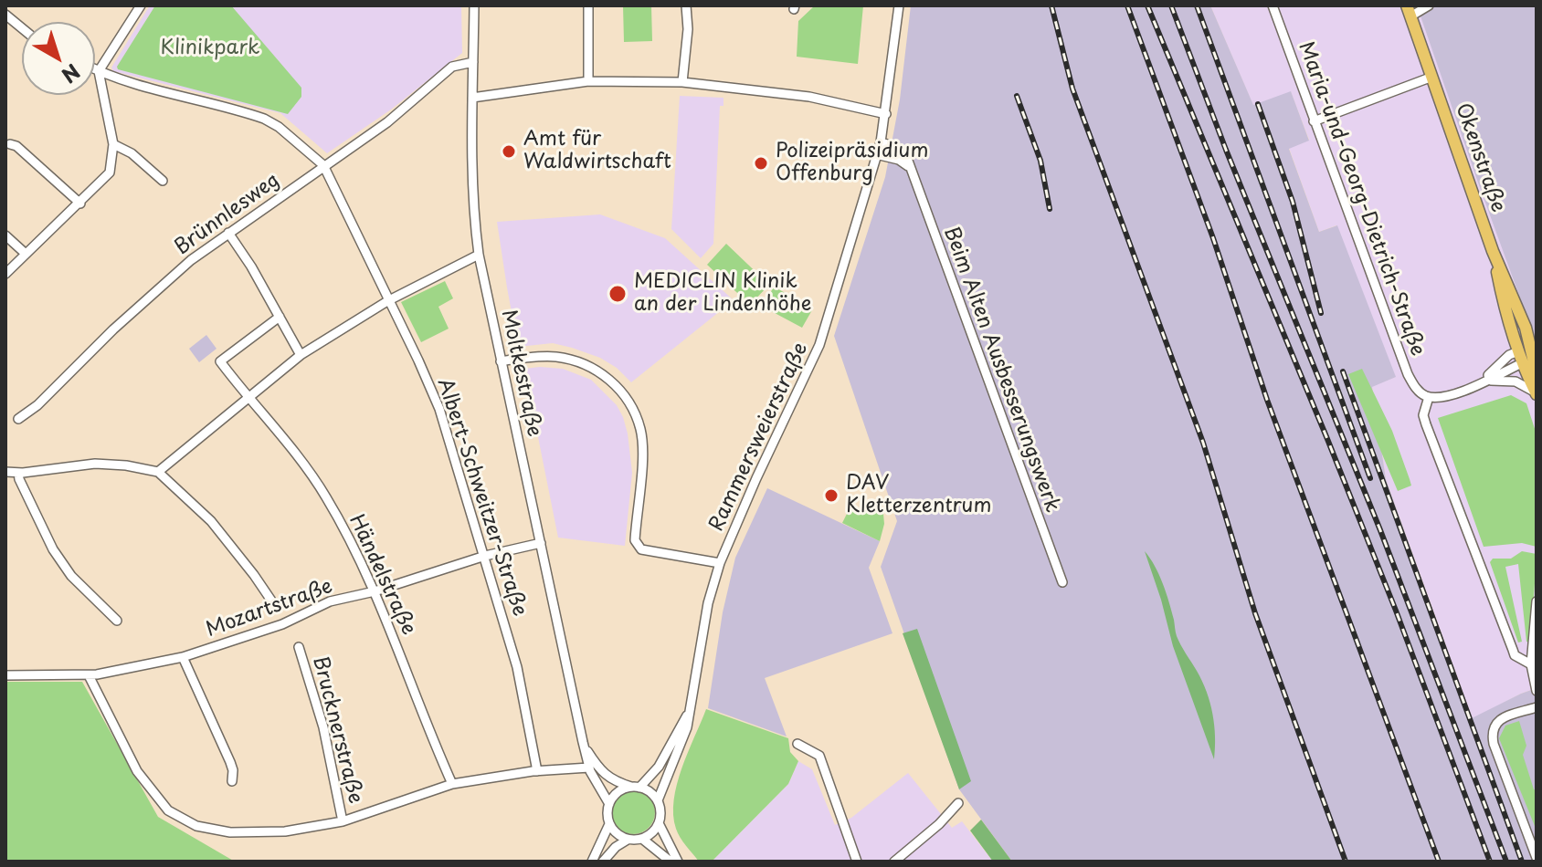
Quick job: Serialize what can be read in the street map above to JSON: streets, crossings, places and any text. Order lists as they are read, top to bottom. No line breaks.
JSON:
{"streets":{"main road":["Okenstraße"],"street":["Maria-und-Georg-Dietrich-Straße","Brünnlesweg","Beim Alten Ausbesserungswerk","Moltkestraße","Rammersweierstraße","Albert-Schweitzer-Straße","Händelstraße","Mozartstraße","Brucknerstraße"]},"crossings":[["Brünnlesweg","Moltkestraße"],["Brünnlesweg","Albert-Schweitzer-Straße"],["Beim Alten Ausbesserungswerk","Rammersweierstraße"],["Moltkestraße","Rammersweierstraße"],["Moltkestraße","Mozartstraße"],["Albert-Schweitzer-Straße","Mozartstraße"],["Händelstraße","Mozartstraße"]],"parks":["Klinikpark"],"places":["Amt für Waldwirtschaft","Polizeipräsidium Offenburg","MEDICLIN Klinik an der Lindenhöhe","DAV Kletterzentrum"],"north":"bottom right"}
